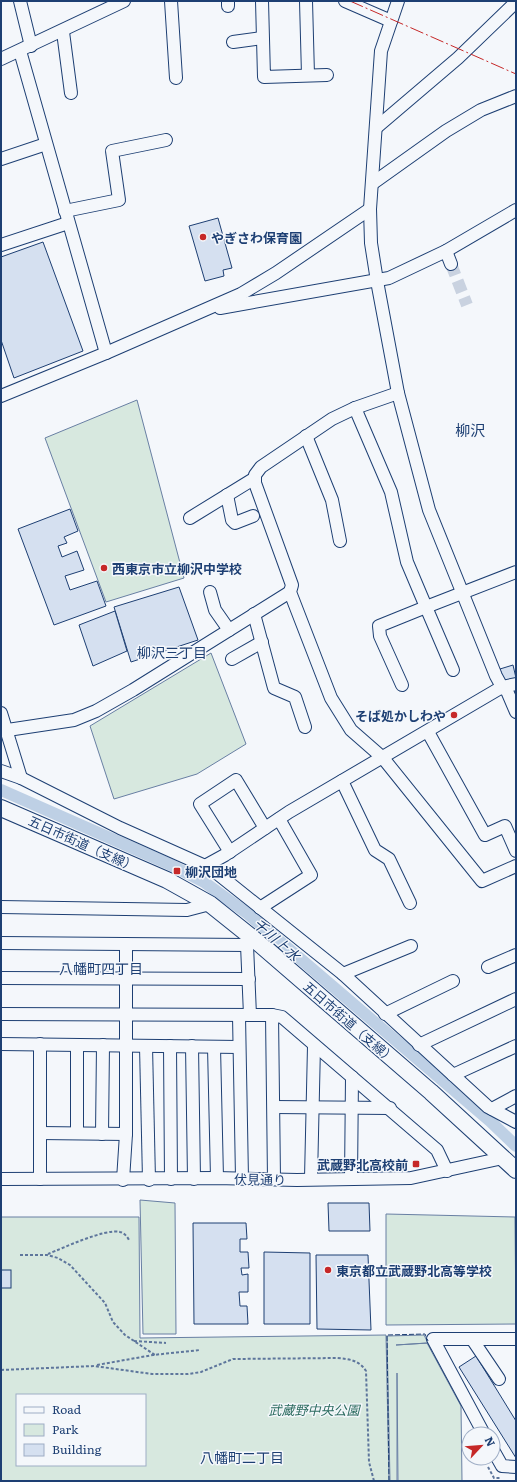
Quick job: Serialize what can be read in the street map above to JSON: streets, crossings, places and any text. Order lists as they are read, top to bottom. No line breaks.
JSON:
{"streets":{"main road":["五日市街道（支線）"],"street":["伏見通り"]},"crossings":[["五日市街道（支線）","伏見通り"]],"districts":["柳沢","柳沢三丁目","八幡町四丁目","八幡町二丁目"],"water":["千川上水"],"parks":["武蔵野中央公園"],"places":{"other":["やぎさわ保育園","西東京市立柳沢中学校","そば処かしわや","東京都立武蔵野北高等学校"],"transit":["柳沢団地","武蔵野北高校前"]},"legend":["Road","Park","Building"],"north":"top right"}
